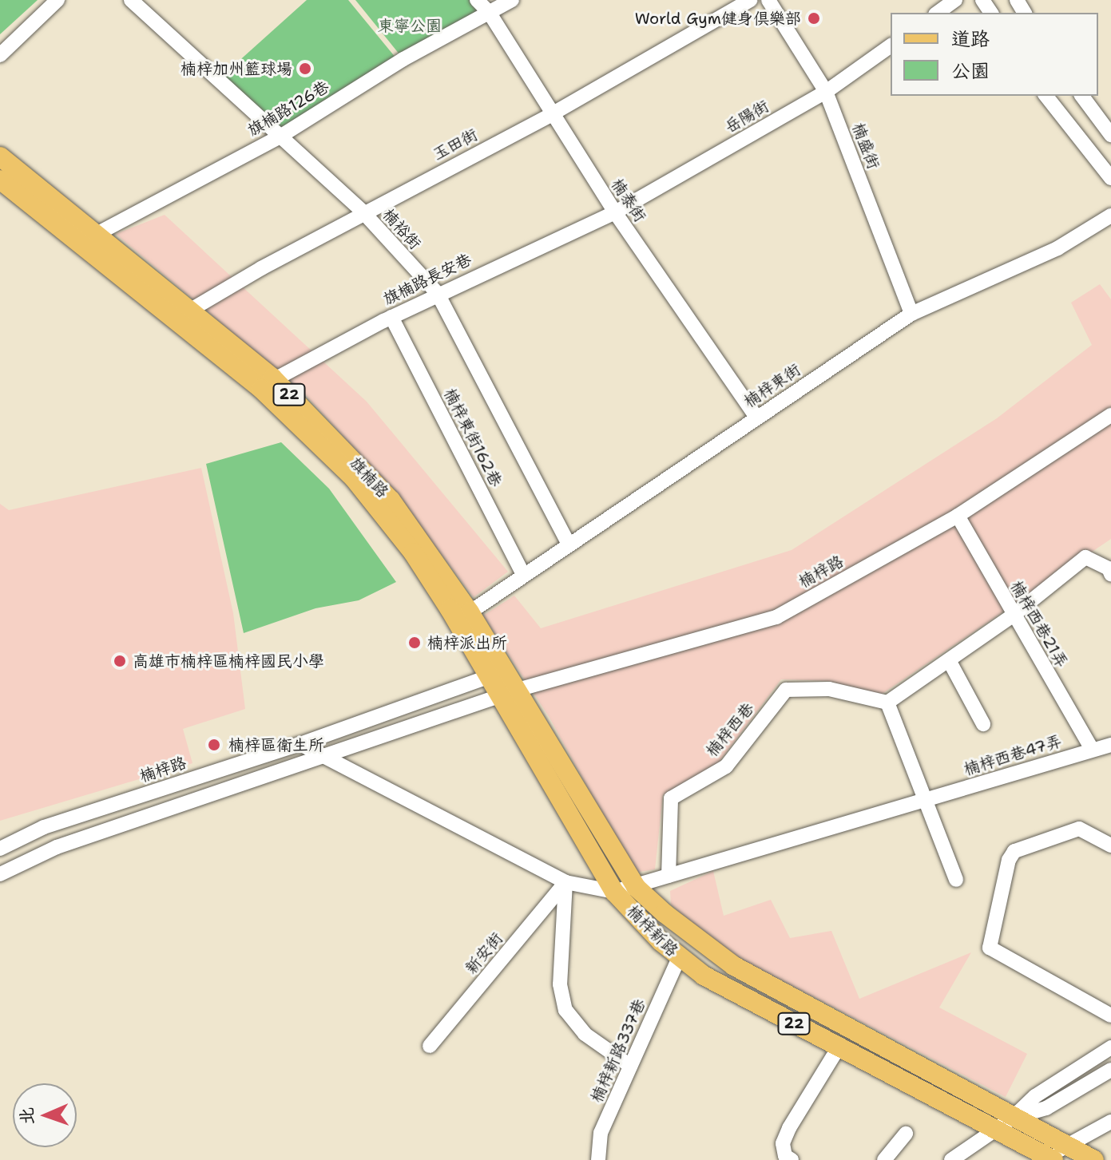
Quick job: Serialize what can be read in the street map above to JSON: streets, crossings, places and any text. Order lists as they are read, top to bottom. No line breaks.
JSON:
{"streets":{"main road":["22","旗楠路","楠梓新路"],"street":["旗楠路126巷","岳陽街","玉田街","楠盛街","楠泰街","楠裕街","旗楠路長安巷","楠梓東街","楠梓東街162巷","楠梓路","楠梓西巷21弄","楠梓西巷","楠梓西巷47弄","新安街","楠梓新路337巷"]},"crossings":[["旗楠路126巷","楠泰街"],["旗楠路126巷","楠裕街"],["旗楠路126巷","旗楠路"],["岳陽街","楠盛街"],["岳陽街","楠泰街"],["岳陽街","旗楠路長安巷"],["玉田街","楠泰街"],["玉田街","楠裕街"],["玉田街","旗楠路"],["楠盛街","楠梓東街"],["楠泰街","旗楠路長安巷"],["楠泰街","楠梓東街"],["楠裕街","旗楠路長安巷"],["楠裕街","楠梓東街"],["旗楠路長安巷","楠梓東街162巷"],["旗楠路長安巷","旗楠路"],["楠梓東街","楠梓東街162巷"],["楠梓東街","旗楠路"],["22","楠梓新路"],["旗楠路","楠梓路"],["旗楠路","楠梓新路"],["楠梓路","楠梓西巷21弄"],["楠梓路","楠梓新路"],["楠梓西巷21弄","楠梓西巷47弄"],["楠梓新路","新安街"],["楠梓新路","楠梓新路337巷"]],"parks":["東寧公園"],"places":["World Gym健身俱樂部","楠梓加州籃球場","楠梓派出所","高雄市楠梓區楠梓國民小學","楠梓區衛生所"],"legend":["道路","公園"],"north":"left"}
